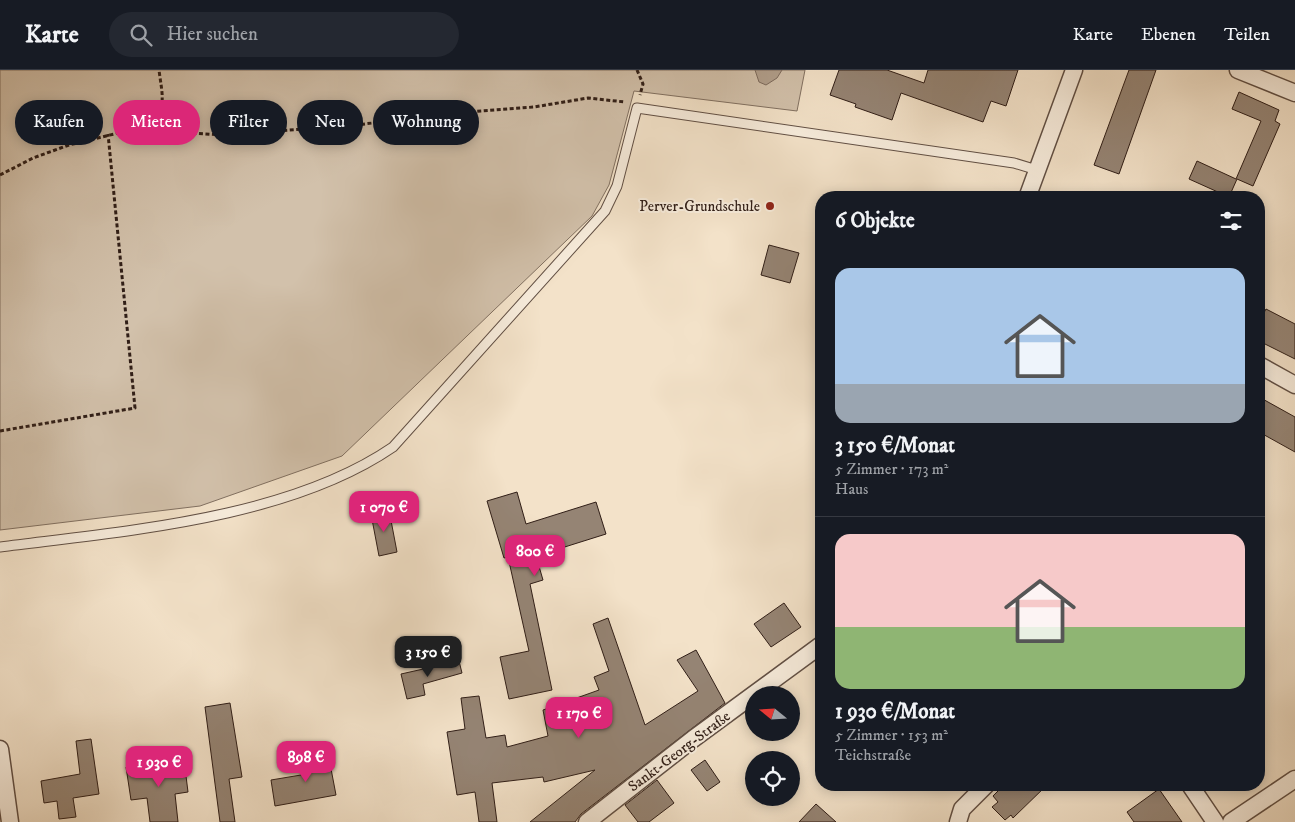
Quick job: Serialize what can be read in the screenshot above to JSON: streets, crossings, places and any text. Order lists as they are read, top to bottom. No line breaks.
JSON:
{"streets":{"street":["Sankt-Georg-Straße"]},"places":["Perver-Grundschule"],"north":"left","page":{"header":"Karte","search":"Hier suchen","nav":["Karte","Ebenen","Teilen"],"chip":["Kaufen","Mieten","Filter","Neu","Wohnung"],"heading":"6 Objekte","list":[{"name":"3 150 €/Monat","note":"5 Zimmer · 173 m² · Haus"},{"name":"1 930 €/Monat","note":"5 Zimmer · 153 m² · Teichstraße"}],"price":["1 070 €","800 €","3 150 €","1 170 €","898 €","1 930 €"]}}
